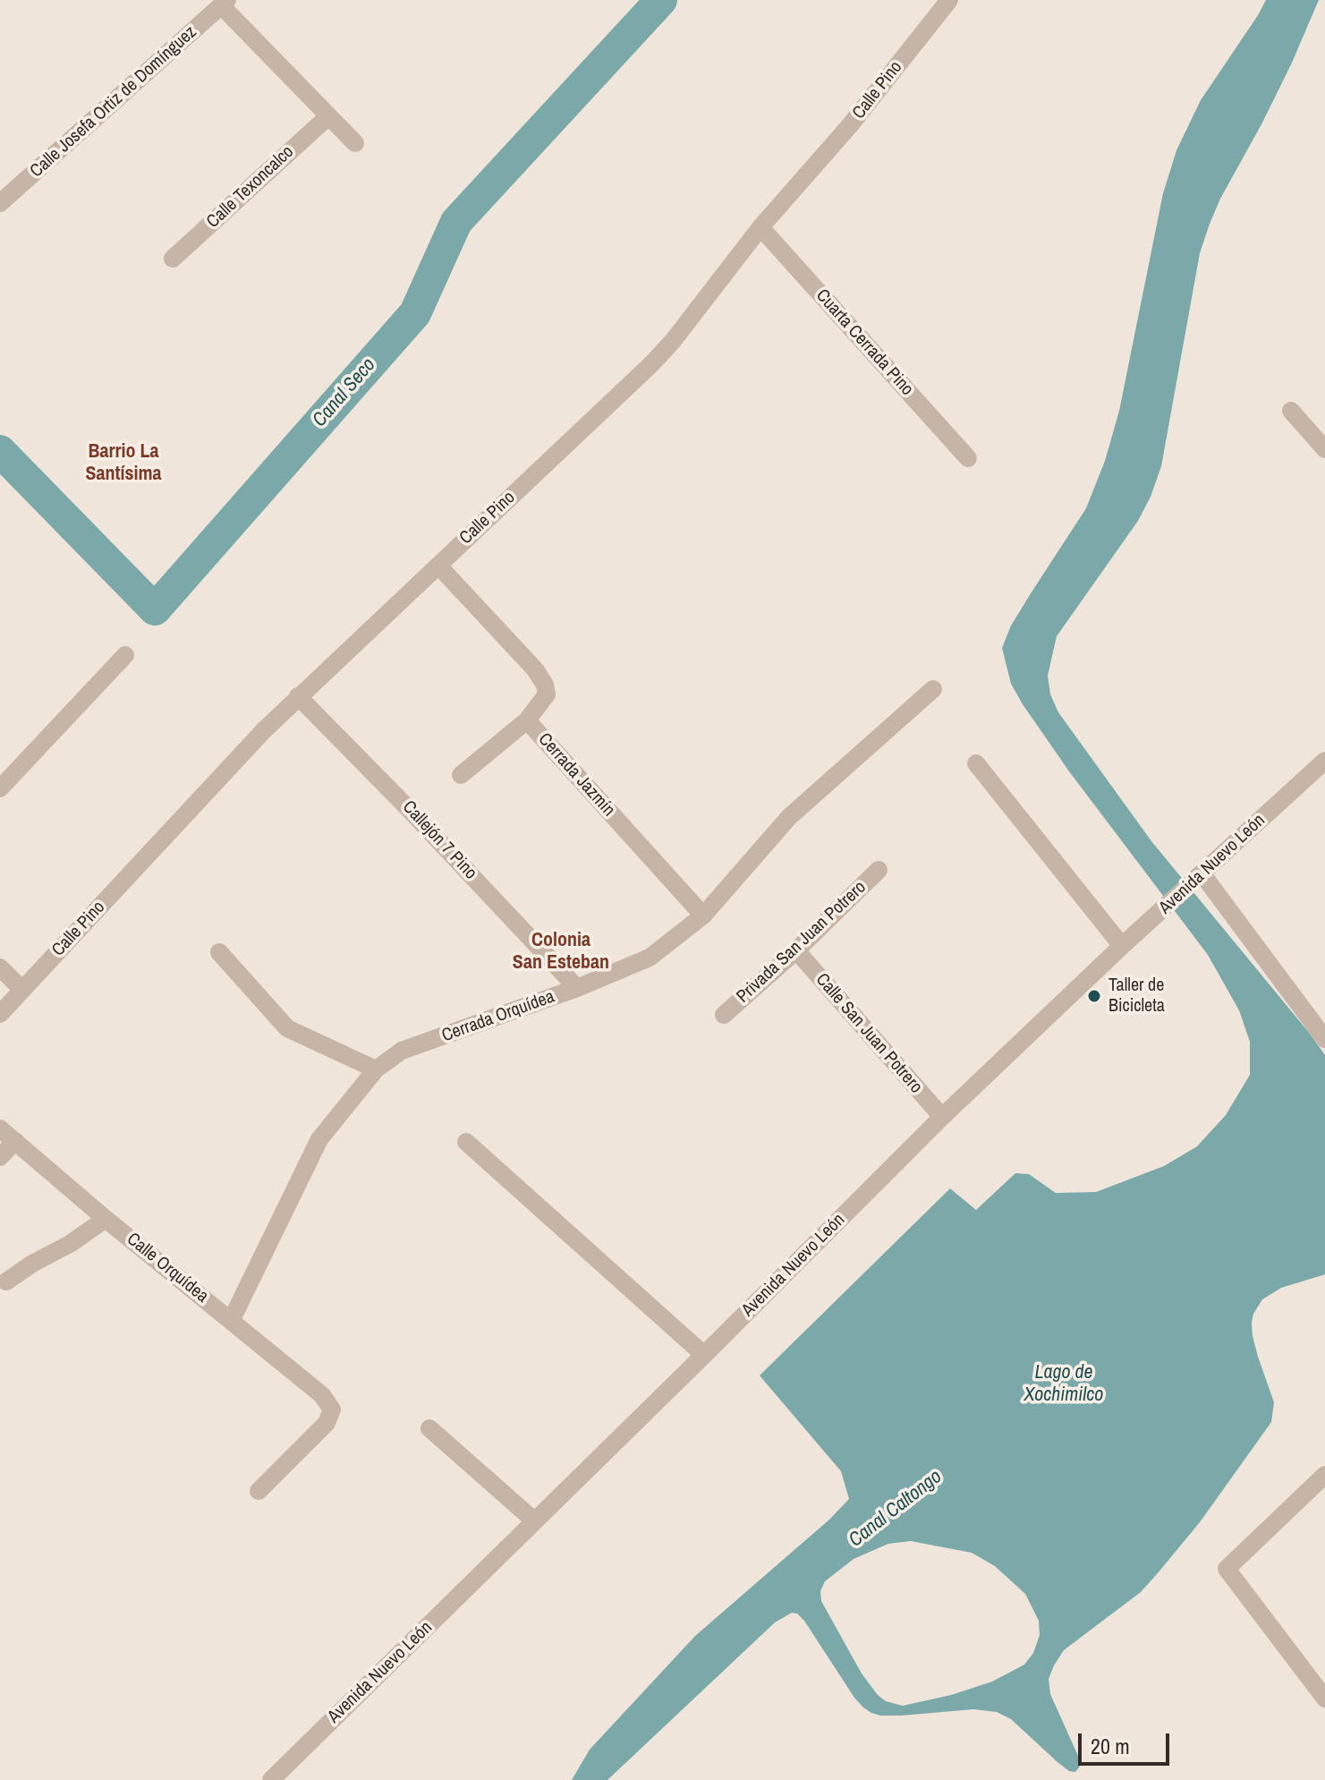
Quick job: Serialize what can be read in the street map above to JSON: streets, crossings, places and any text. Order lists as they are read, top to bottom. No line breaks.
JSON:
{"streets":{"street":["Calle Pino","Calle Josefa Ortiz de Domínguez","Calle Texoncalco","Cuarta Cerrada Pino","Cerrada Jazmín","Callejón 7 Pino","Avenida Nuevo León","Privada San Juan Potrero","Cerrada Orquídea","Calle San Juan Potrero","Calle Orquídea"]},"crossings":[["Calle Pino","Cuarta Cerrada Pino"],["Calle Pino","Cerrada Jazmín"],["Calle Pino","Callejón 7 Pino"],["Cerrada Jazmín","Cerrada Orquídea"],["Callejón 7 Pino","Cerrada Orquídea"],["Avenida Nuevo León","Calle San Juan Potrero"],["Privada San Juan Potrero","Calle San Juan Potrero"],["Cerrada Orquídea","Calle Orquídea"]],"districts":["Barrio La Santísima","Colonia San Esteban"],"water":["Canal Seco","Lago de Xochimilco","Canal Caltongo"],"places":["Taller de Bicicleta"],"scale_bar":"20 m"}
